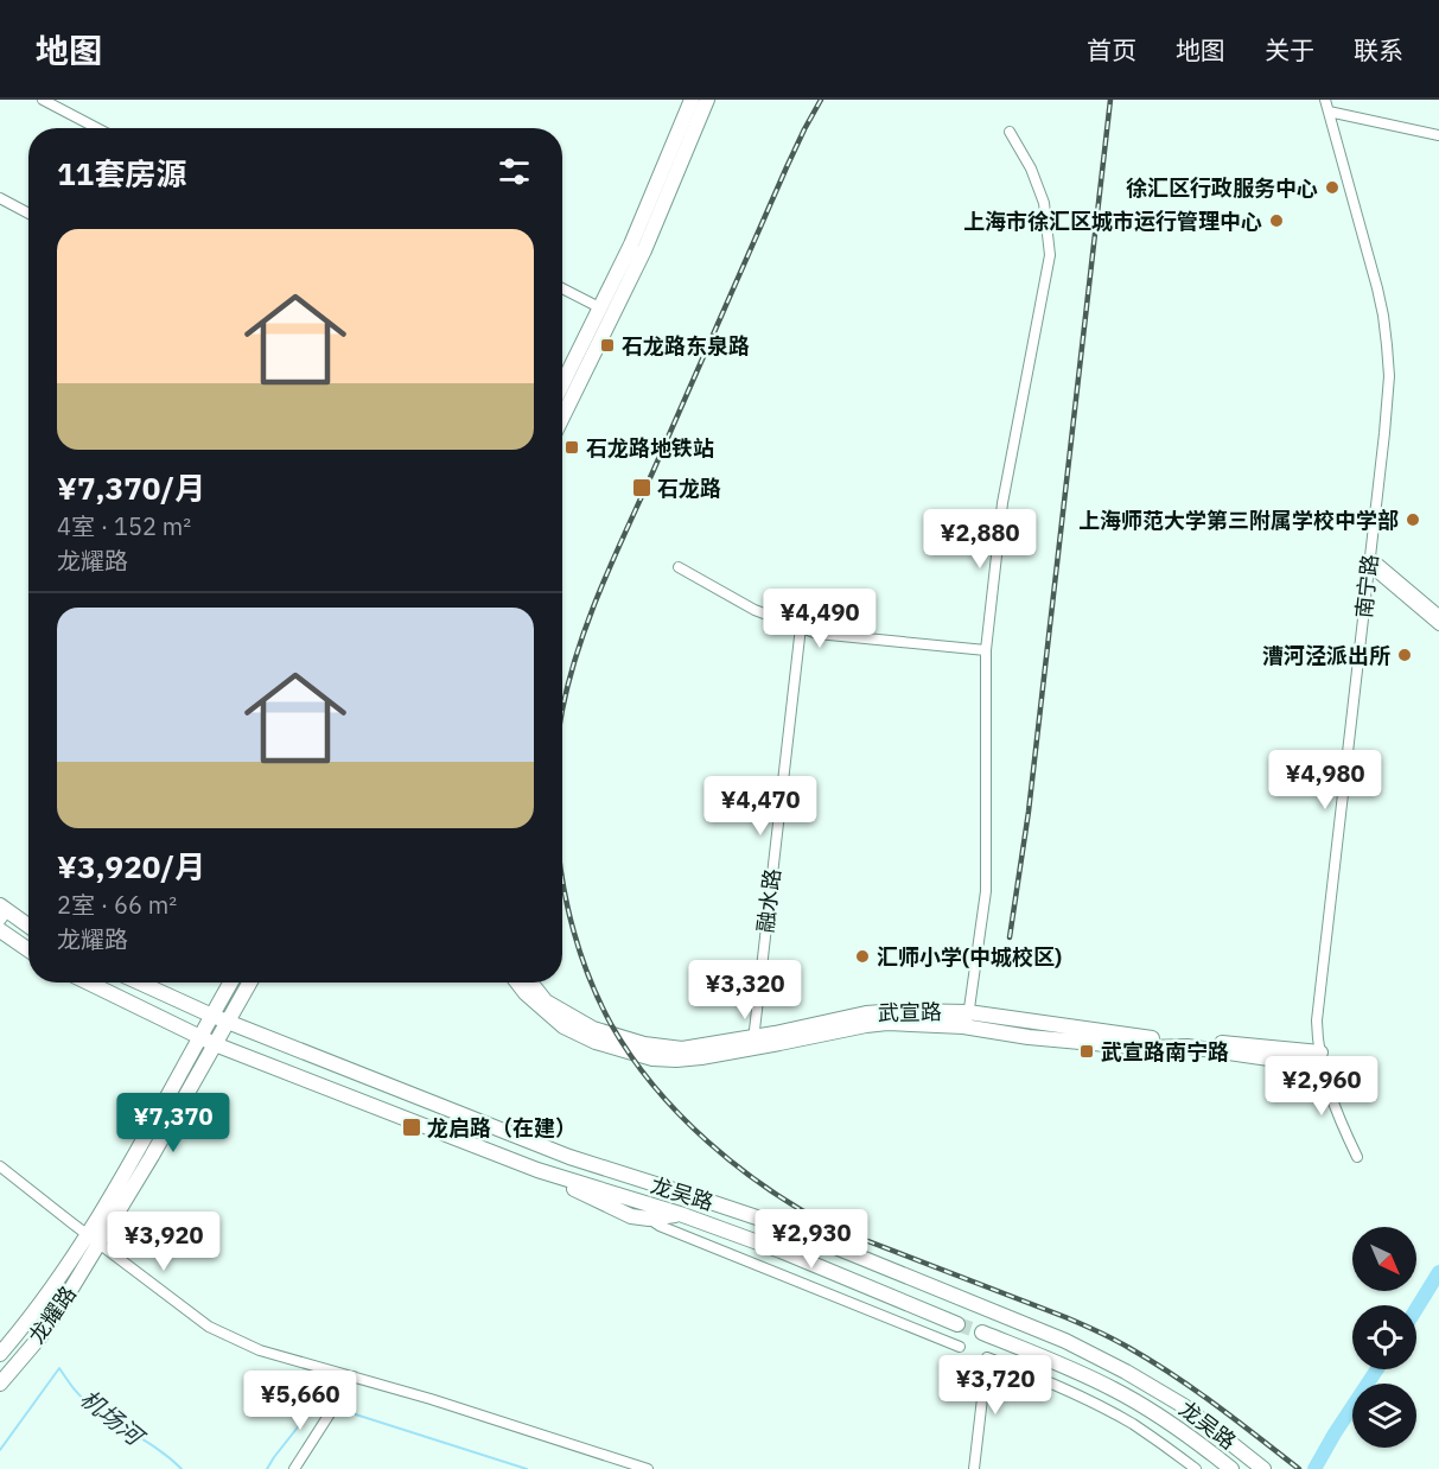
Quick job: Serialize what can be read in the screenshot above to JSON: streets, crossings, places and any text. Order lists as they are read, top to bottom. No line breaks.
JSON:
{"streets":{"main road":["武宣路","龙吴路","龙耀路"],"street":["南宁路","融水路"]},"crossings":[["南宁路","武宣路"],["融水路","武宣路"],["龙吴路","龙耀路"]],"water":["机场河"],"places":{"other":["徐汇区行政服务中心","上海市徐汇区城市运行管理中心","上海师范大学第三附属学校中学部","漕河泾派出所","汇师小学(中城校区)"],"transit":["石龙路东泉路","石龙路地铁站","石龙路","武宣路南宁路","龙启路（在建）"]},"north":"bottom right","page":{"header":"地图","nav":["首页","地图","关于","联系"],"heading":"11套房源","list":[{"name":"¥7,370/月","note":"4室 · 152 m² · 龙耀路"},{"name":"¥3,920/月","note":"2室 · 66 m² · 龙耀路"}],"price":["¥2,880","¥4,490","¥4,980","¥4,470","¥3,320","¥2,960","¥7,370","¥2,930","¥3,920","¥3,720","¥5,660"]}}
